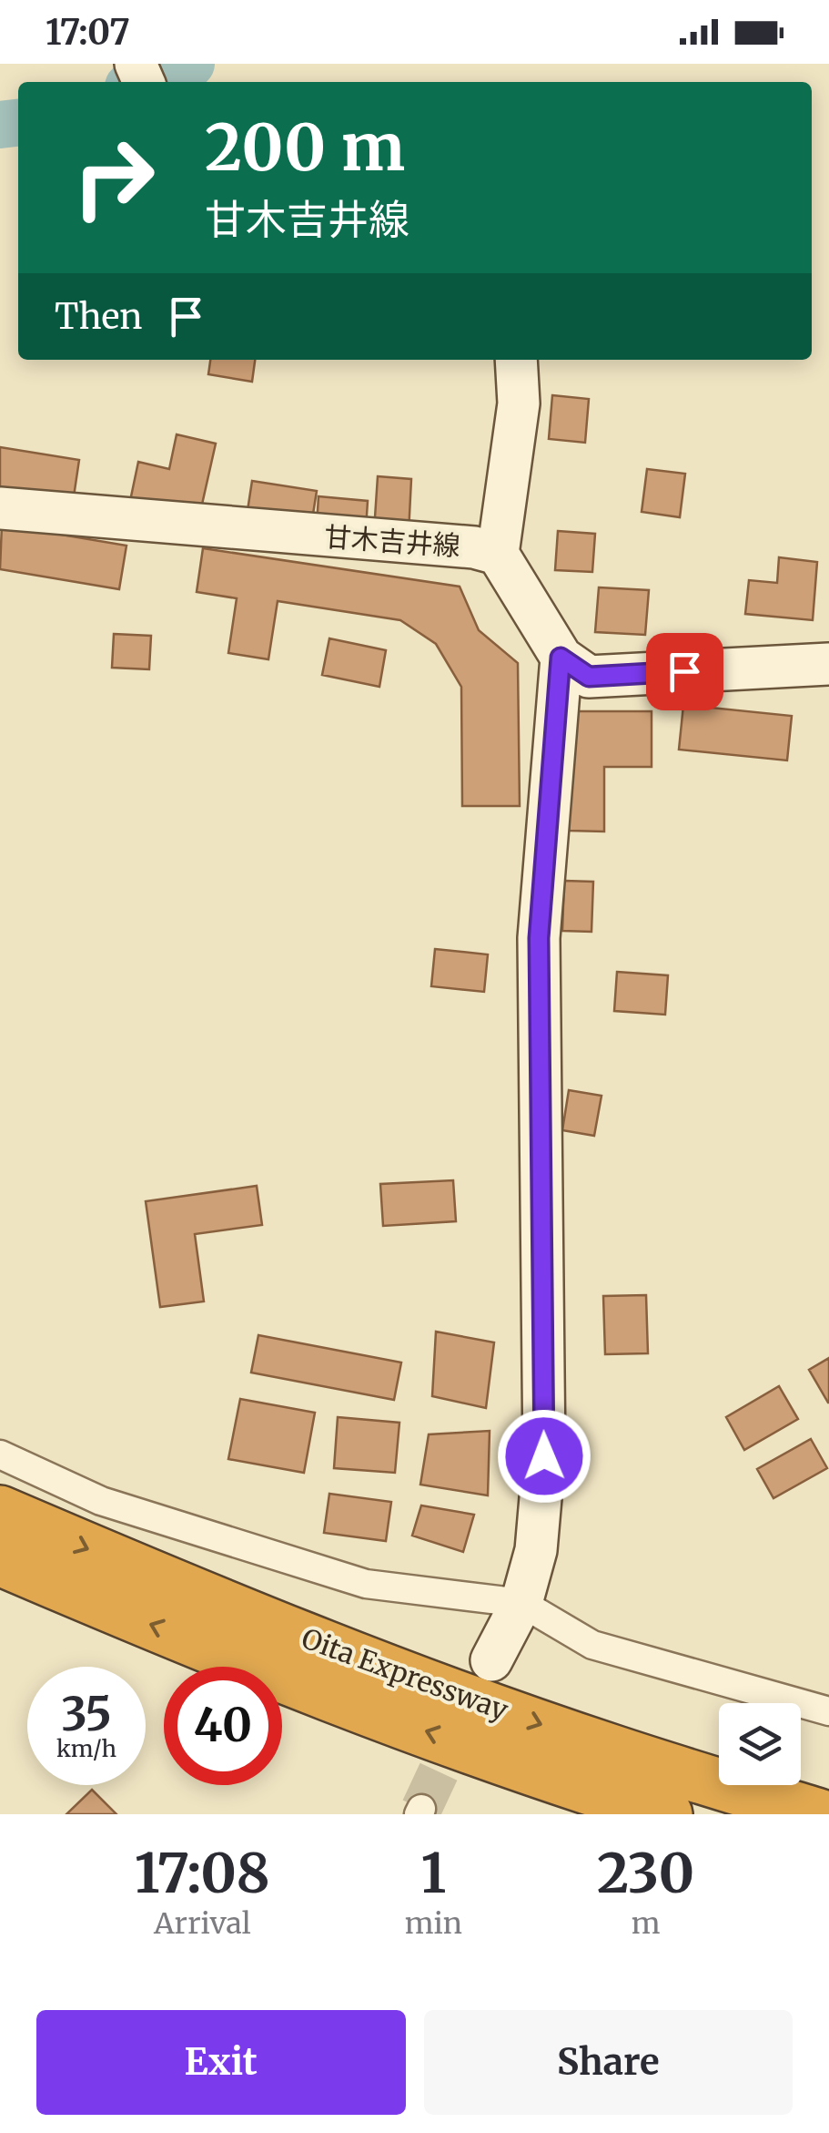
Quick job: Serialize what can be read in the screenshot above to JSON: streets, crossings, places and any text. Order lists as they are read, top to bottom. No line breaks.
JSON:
{"streets":{"highway":["Oita Expressway"],"street":["甘木吉井線"]},"page":{"status":"17:07","turn":["200 m","甘木吉井線"],"then":"Then","speed":"35 km/h","limit":"40","eta":["17:08","Arrival","1","min","230","m"],"buttons":["Exit","Share"]}}
